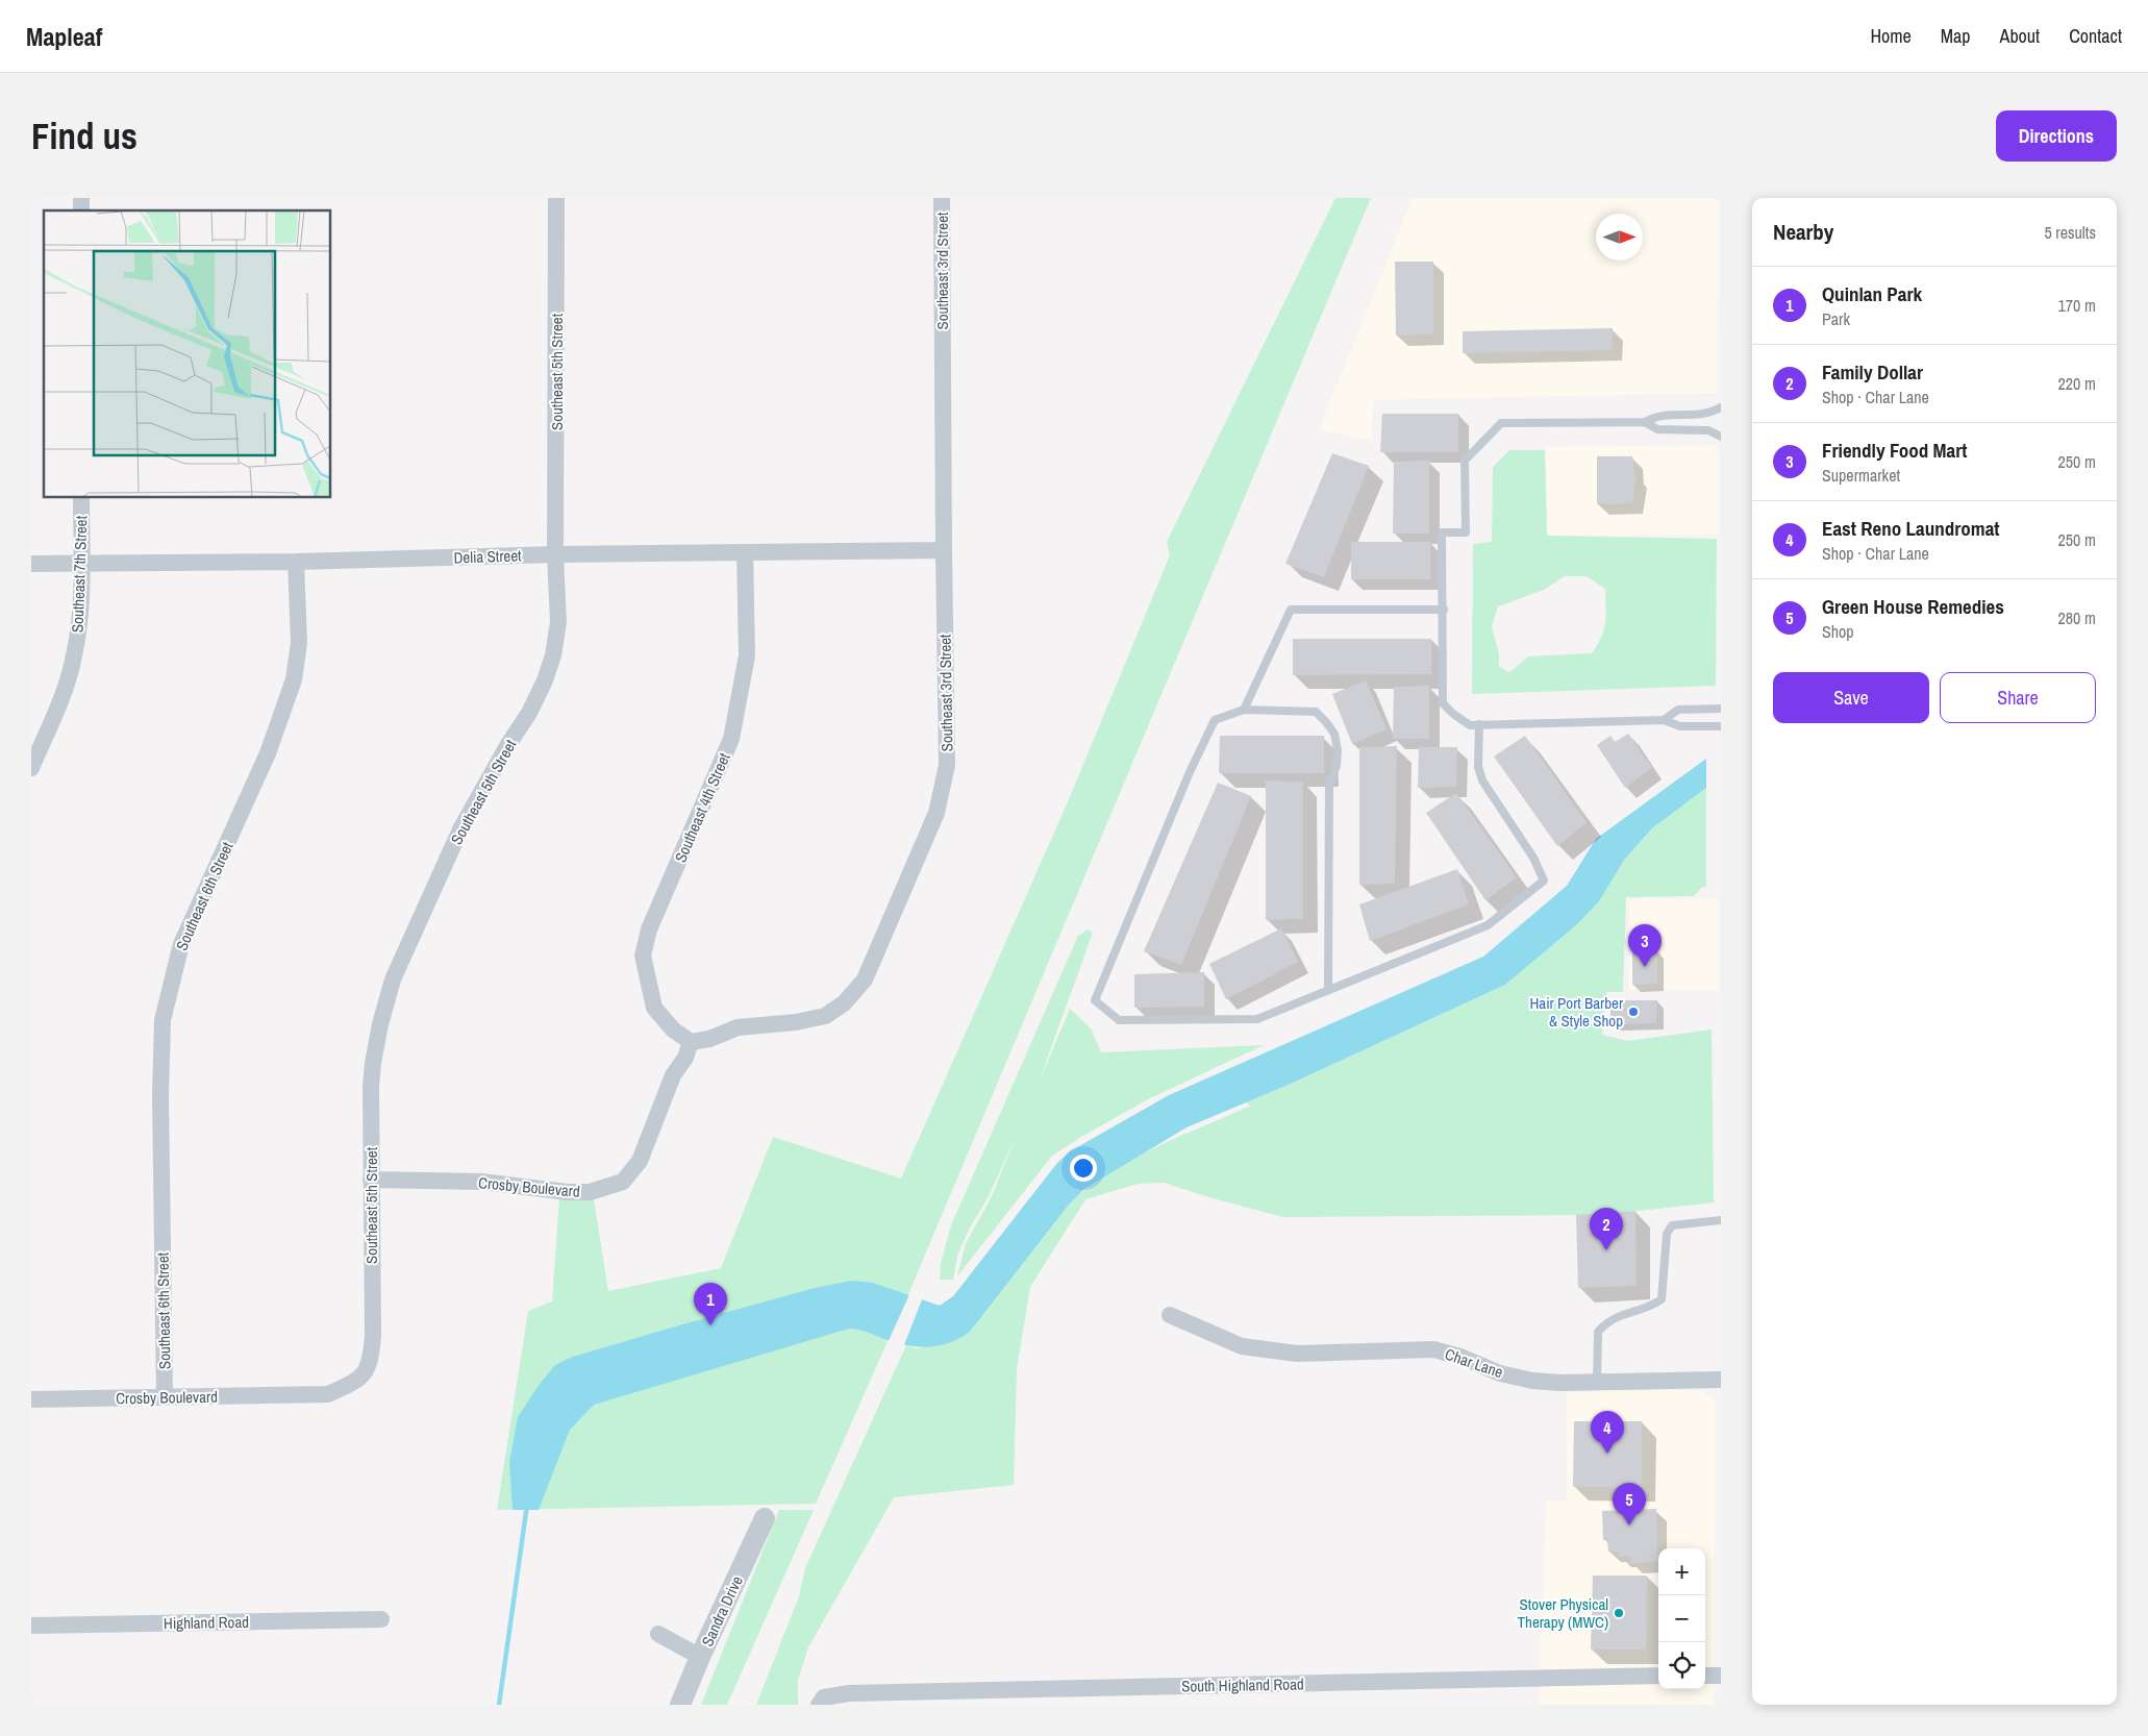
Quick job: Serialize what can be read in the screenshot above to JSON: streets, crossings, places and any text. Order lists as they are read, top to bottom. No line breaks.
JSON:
{"streets":{"street":["Southeast 3rd Street","Southeast 5th Street","Delia Street","Southeast 7th Street","Southeast 4th Street","Southeast 6th Street","Crosby Boulevard","Char Lane","Sandra Drive","Highland Road","South Highland Road"]},"crossings":[["Southeast 3rd Street","Delia Street"],["Southeast 3rd Street","Southeast 4th Street"],["Southeast 3rd Street","Crosby Boulevard"],["Southeast 5th Street","Delia Street"],["Southeast 5th Street","Crosby Boulevard"],["Delia Street","Southeast 7th Street"],["Delia Street","Southeast 4th Street"],["Delia Street","Southeast 6th Street"],["Southeast 4th Street","Crosby Boulevard"],["Southeast 6th Street","Crosby Boulevard"]],"places":["Hair Port Barber & Style Shop","Stover Physical Therapy (MWC)"],"north":"right","page":{"header":"Mapleaf","nav":["Home","Map","About","Contact"],"buttons":["Directions",["Save","Share"]],"title":"Find us","heading":["Nearby","5 results"],"list":[{"mark":"1","name":"Quinlan Park","note":"Park","value":"170 m"},{"mark":"2","name":"Family Dollar","note":"Shop · Char Lane","value":"220 m"},{"mark":"3","name":"Friendly Food Mart","note":"Supermarket","value":"250 m"},{"mark":"4","name":"East Reno Laundromat","note":"Shop · Char Lane","value":"250 m"},{"mark":"5","name":"Green House Remedies","note":"Shop","value":"280 m"}],"pins":["3","2","1","4","5"],"map_buttons":["+","−"]}}
